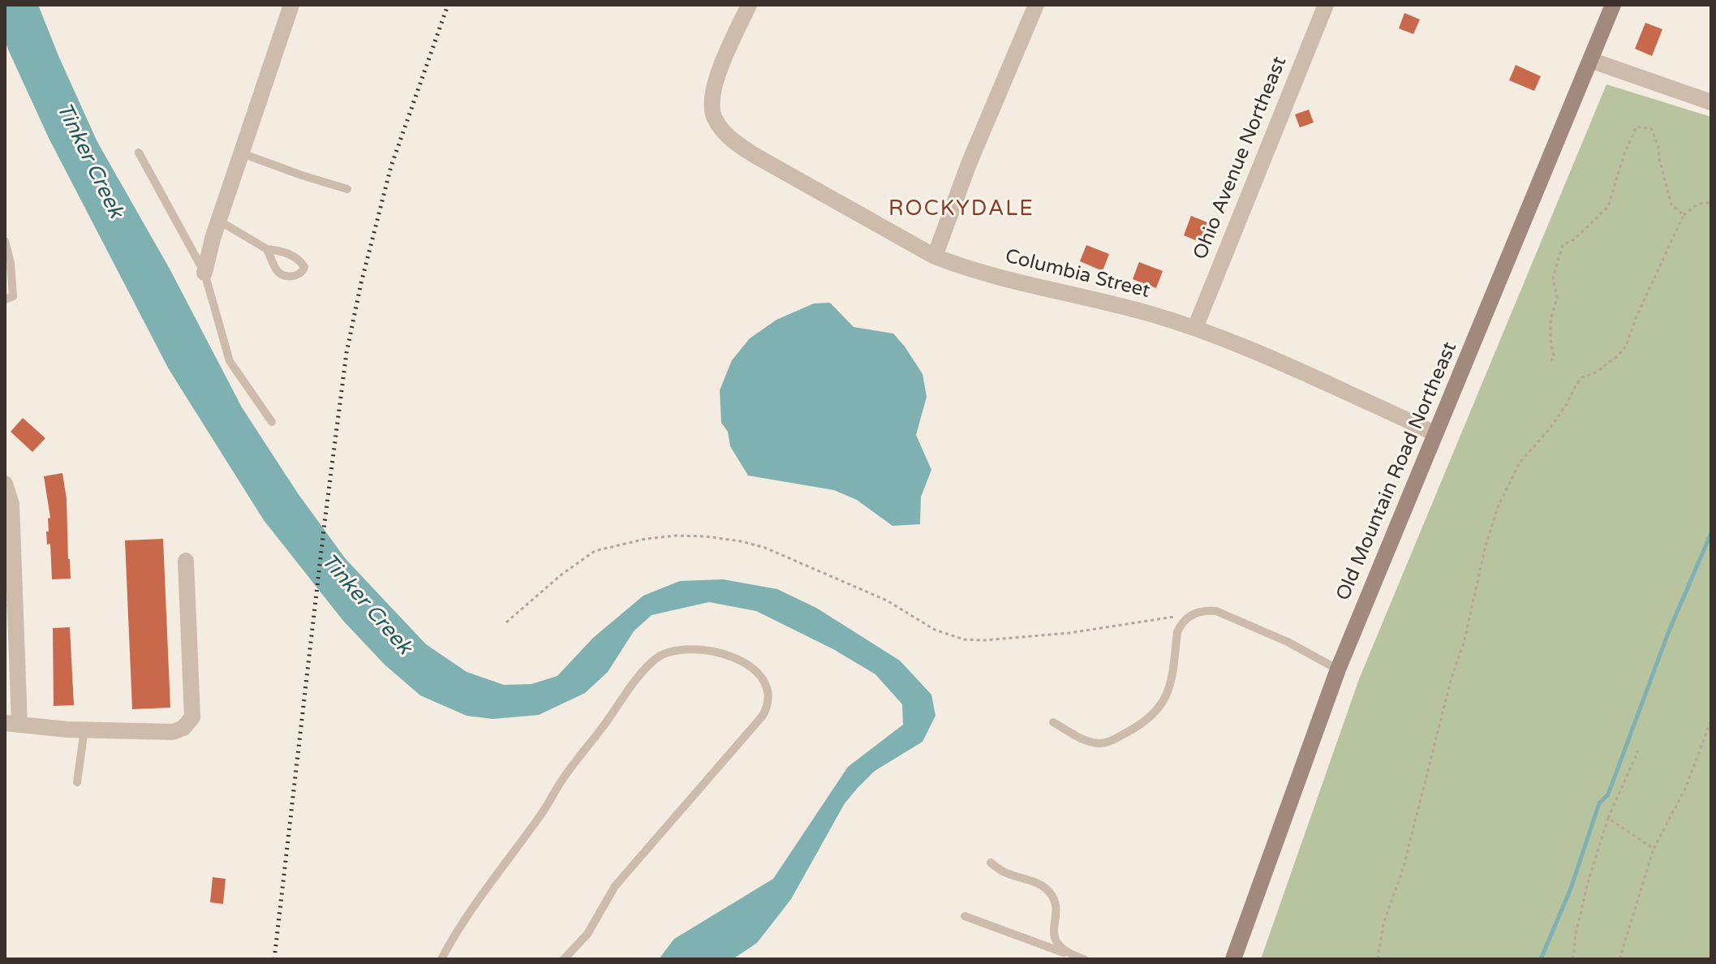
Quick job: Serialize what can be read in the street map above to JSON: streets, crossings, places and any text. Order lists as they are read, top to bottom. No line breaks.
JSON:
{"streets":{"street":["Ohio Avenue Northeast","Columbia Street","Old Mountain Road Northeast"]},"crossings":[["Ohio Avenue Northeast","Columbia Street"],["Columbia Street","Old Mountain Road Northeast"]],"districts":["ROCKYDALE"],"water":["Tinker Creek"]}
